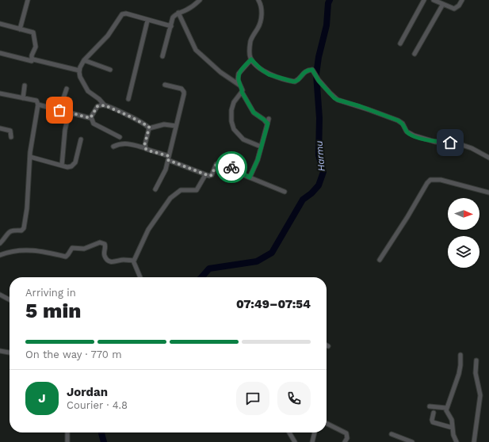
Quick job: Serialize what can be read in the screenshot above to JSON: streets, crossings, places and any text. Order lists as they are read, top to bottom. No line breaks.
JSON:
{"water":["Harmu"],"north":"right","page":{"heading":["5 min","Arriving in","07:49–07:54"],"panel":["Jordan","Courier · 4.8"],"bar":"On the way · 770 m","round":"J"}}
